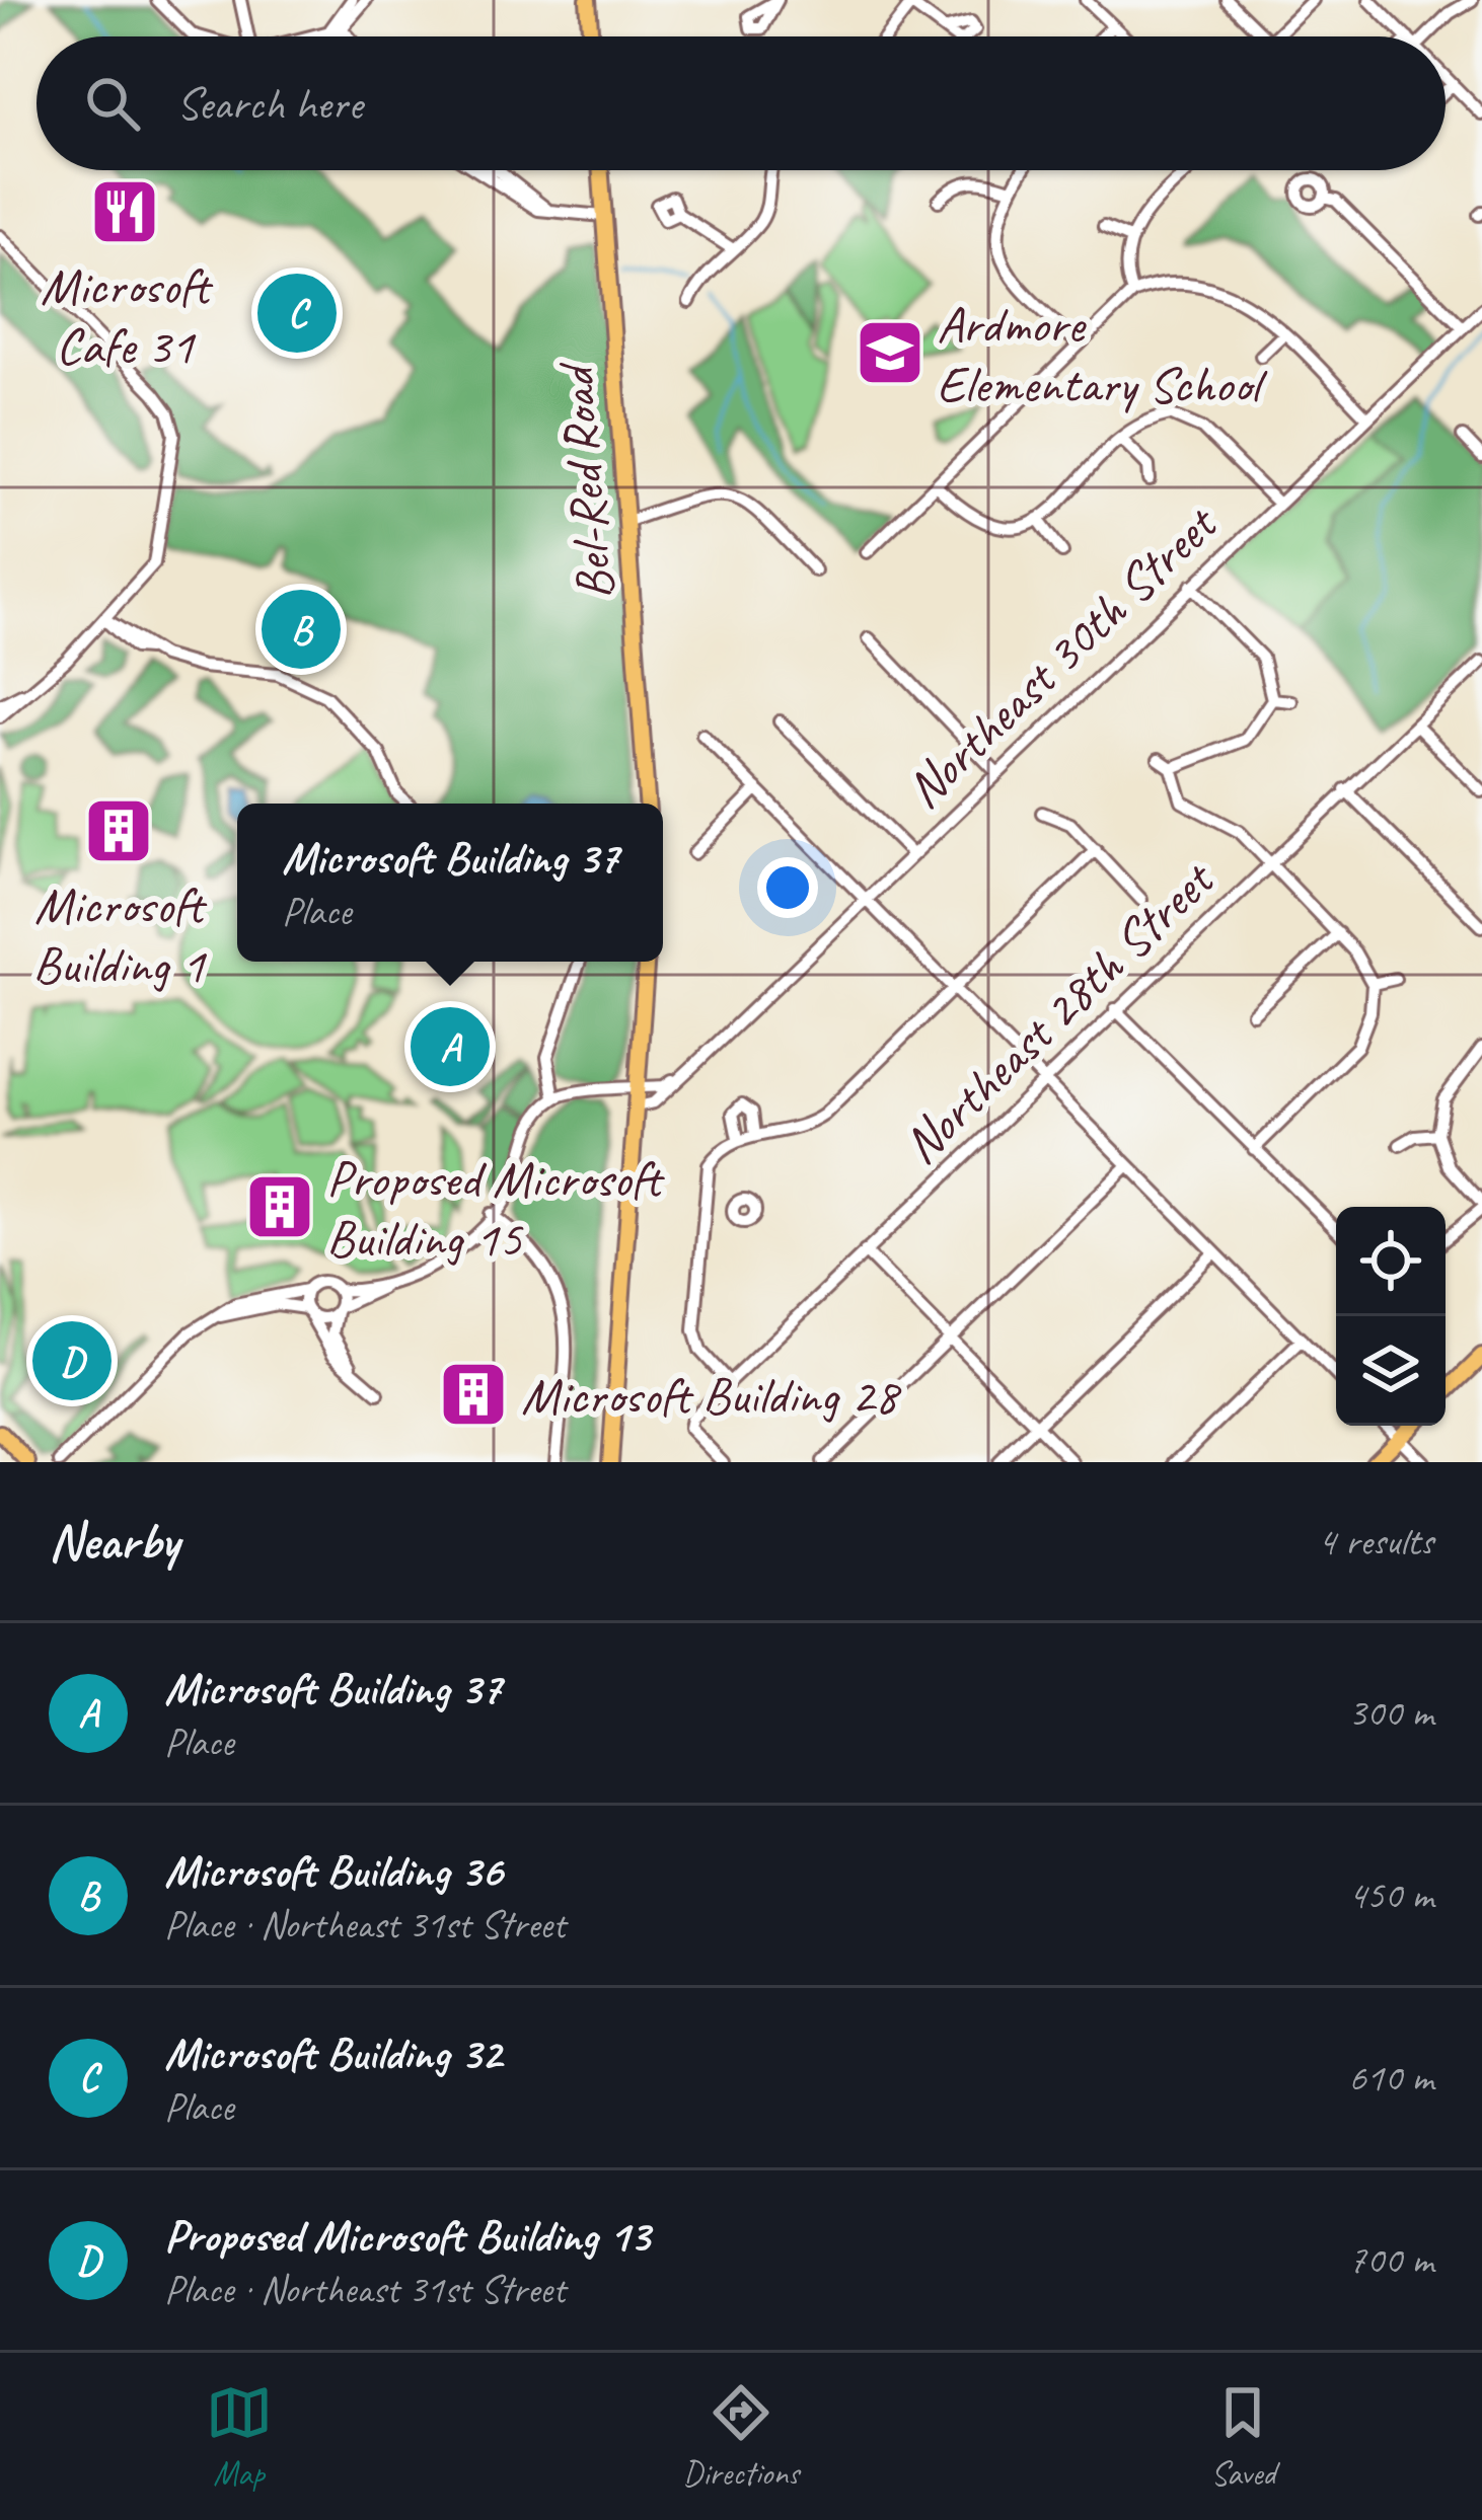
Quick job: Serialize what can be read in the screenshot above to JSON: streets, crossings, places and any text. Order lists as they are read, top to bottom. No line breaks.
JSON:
{"streets":{"main road":["Bel-Red Road"],"street":["Northeast 30th Street","Northeast 28th Street"]},"places":{"restaurant":["Microsoft Cafe 31"],"school or university":["Ardmore Elementary School"],"building":["Microsoft Building 1","Proposed Microsoft Building 15","Microsoft Building 28"]},"page":{"search":"Search here","pins":["C","B","A","D"],"popup":["Microsoft Building 37","Place"],"heading":["Nearby","4 results"],"list":[{"mark":"A","name":"Microsoft Building 37","note":"Place","value":"300 m"},{"mark":"B","name":"Microsoft Building 36","note":"Place · Northeast 31st Street","value":"450 m"},{"mark":"C","name":"Microsoft Building 32","note":"Place","value":"610 m"},{"mark":"D","name":"Proposed Microsoft Building 13","note":"Place · Northeast 31st Street","value":"700 m"}],"nav":["Map","Directions","Saved"]}}
